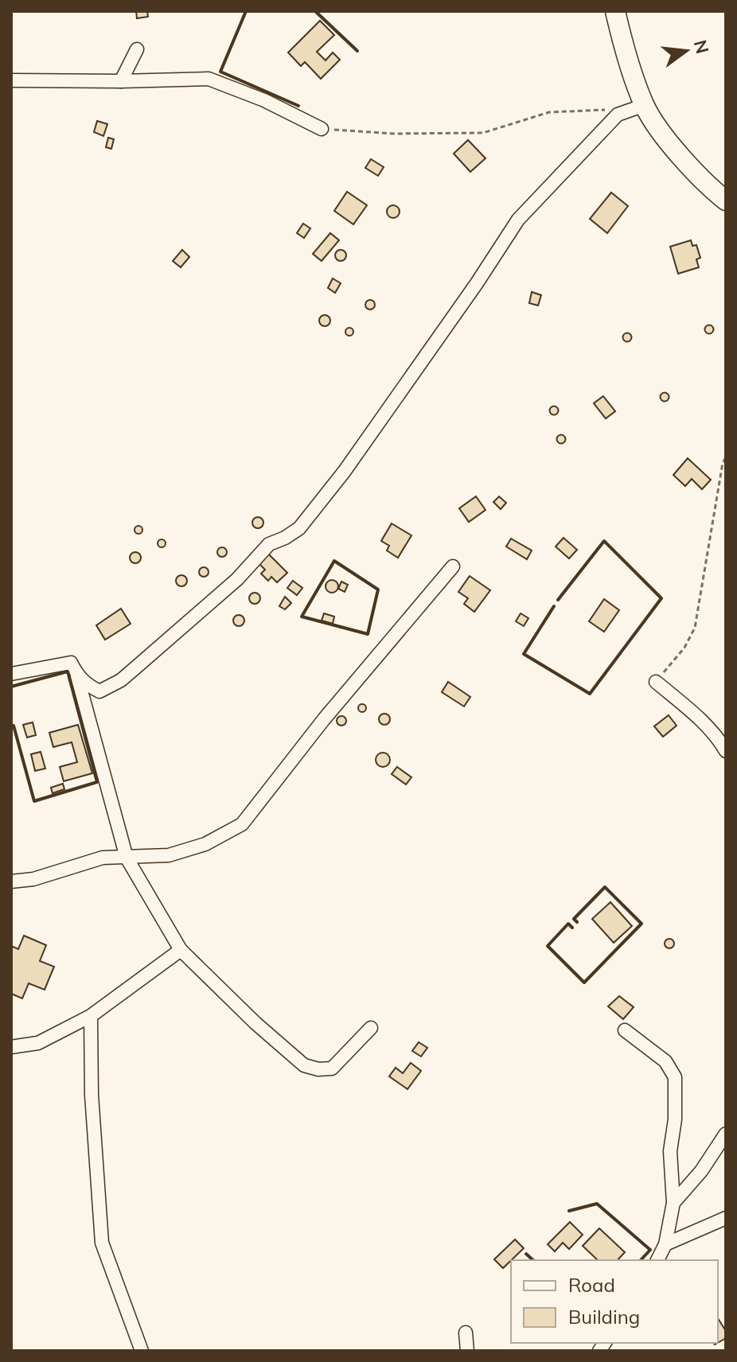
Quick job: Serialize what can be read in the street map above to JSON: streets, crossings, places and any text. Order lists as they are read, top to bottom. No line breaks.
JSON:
{"legend":["Road","Building"],"north":"right"}
